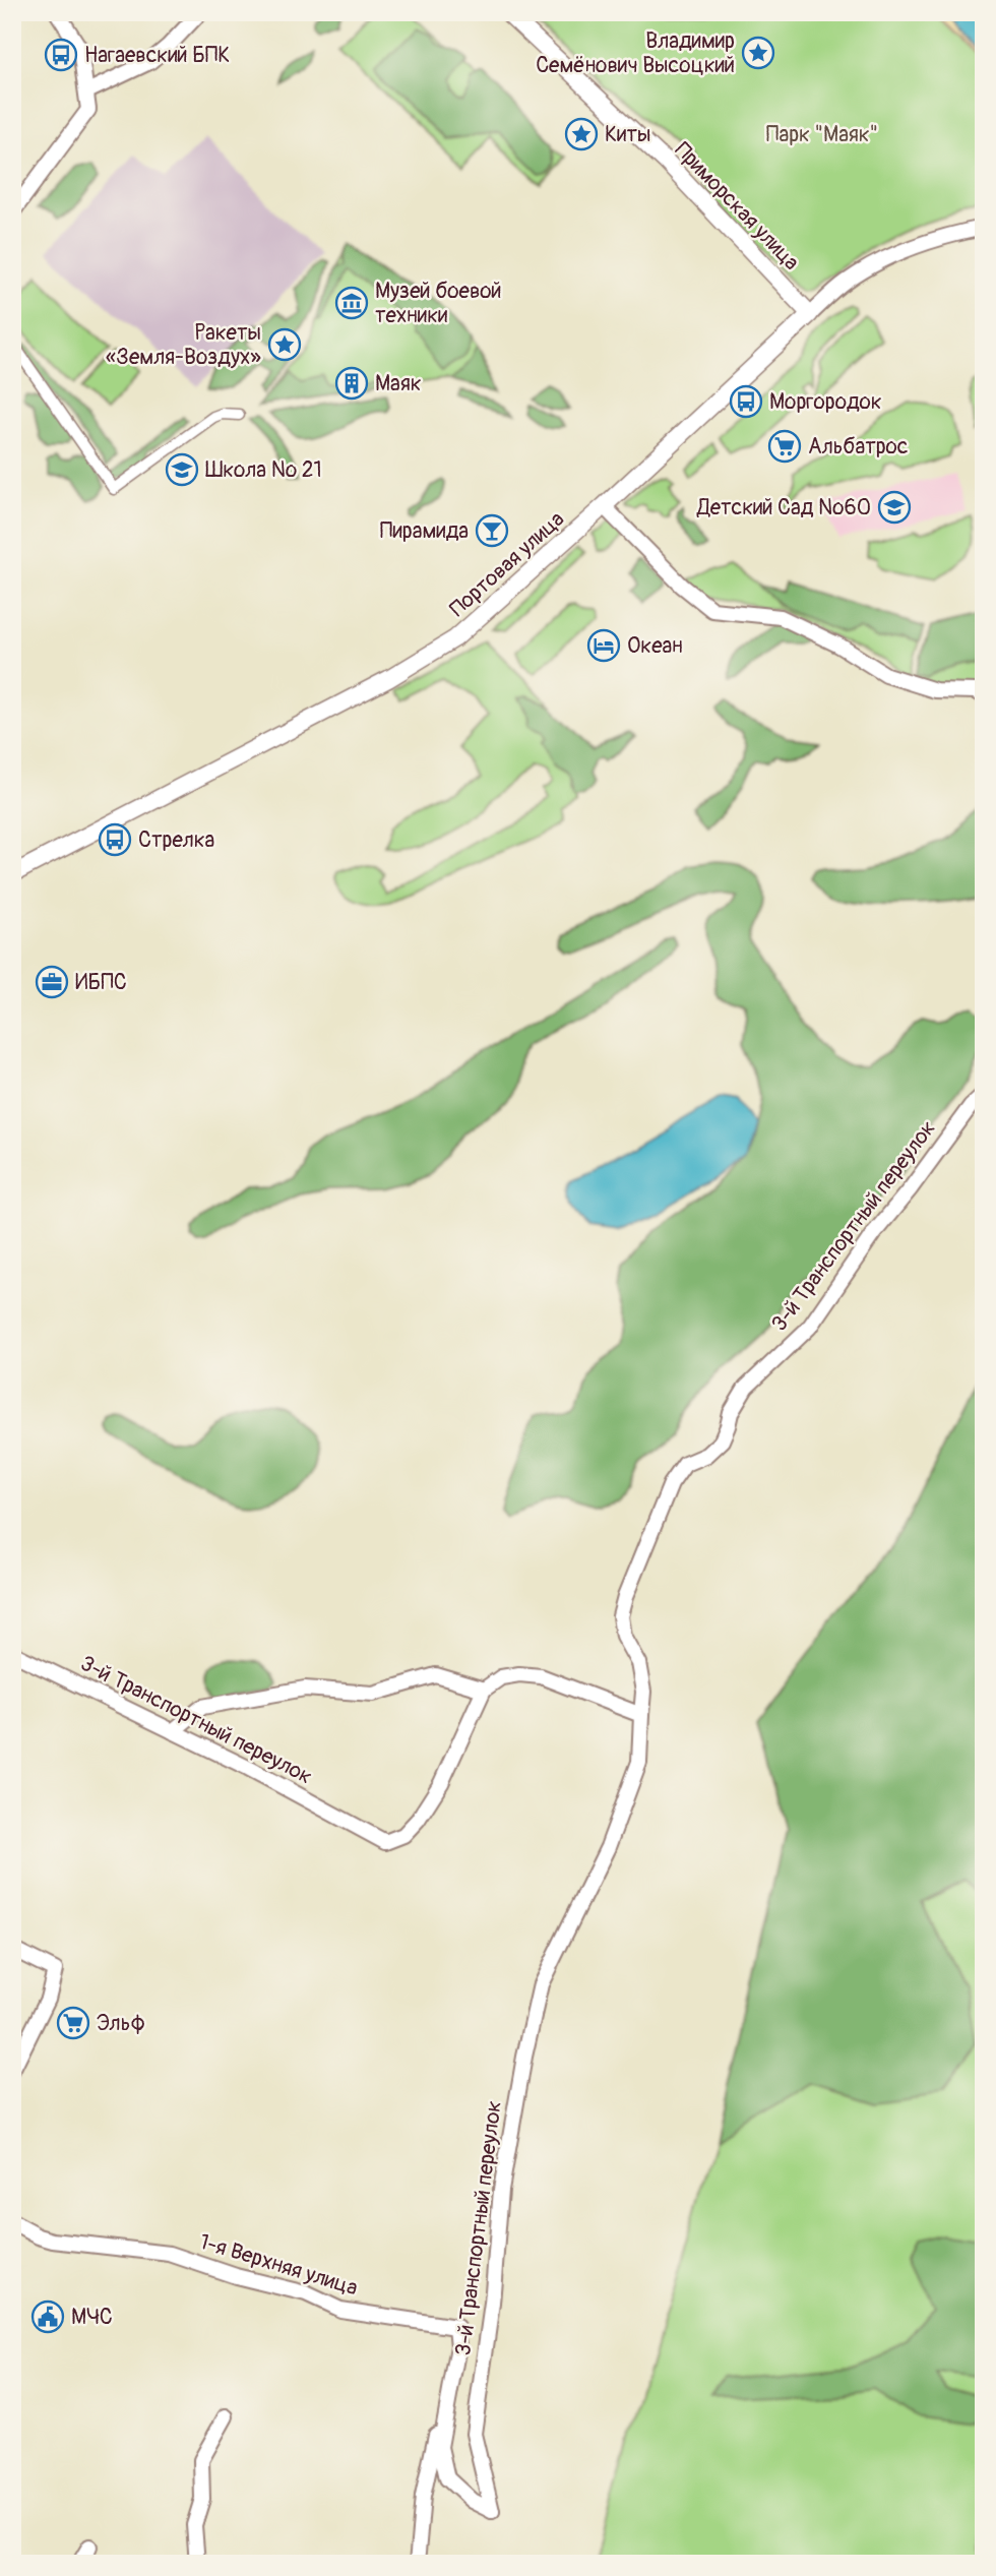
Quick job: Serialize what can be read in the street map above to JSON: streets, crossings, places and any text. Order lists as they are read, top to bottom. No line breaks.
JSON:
{"streets":{"street":["Приморская улица","Портовая улица","3-й Транспортный переулок","1-я Верхняя улица"]},"crossings":[["Приморская улица","Портовая улица"],["3-й Транспортный переулок","1-я Верхняя улица"]],"parks":["Парк \"Маяк\""],"places":{"place":["Владимир Семёнович Высоцкий","Киты","Ракеты «Земля-Воздух»"],"bus stop":["Нагаевский БПК","Моргородок","Стрелка"],"museum":["Музей боевой техники"],"building":["Маяк"],"supermarket":["Альбатрос","Эльф"],"school or university":["Школа № 21","Детский Сад №60"],"bar":["Пирамида"],"hotel":["Океан"],"office":["ИБПС"],"public building":["МЧС"]}}
